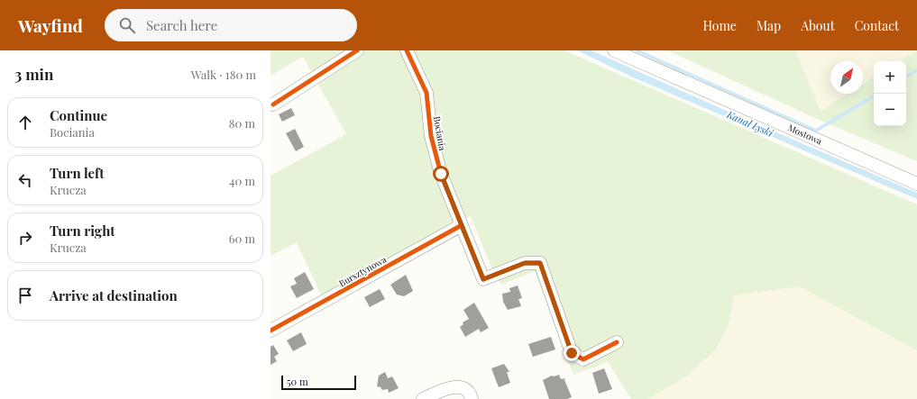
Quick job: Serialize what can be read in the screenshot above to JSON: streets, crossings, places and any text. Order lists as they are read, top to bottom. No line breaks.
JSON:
{"streets":{"street":["Bociania","Mostowa","Bursztynowa"]},"crossings":[["Bociania","Bursztynowa"]],"water":["Kanał Łyski"],"scale_bar":"50 m","north":"top right","page":{"header":"Wayfind","search":"Search here","nav":["Home","Map","About","Contact"],"heading":["3 min","Walk · 180 m"],"map_buttons":["+","−"],"list":[["Continue","Bociania","80 m"],["Turn left","Krucza","40 m"],["Turn right","Krucza","60 m"],"Arrive at destination"],"scale":"50 m"}}
